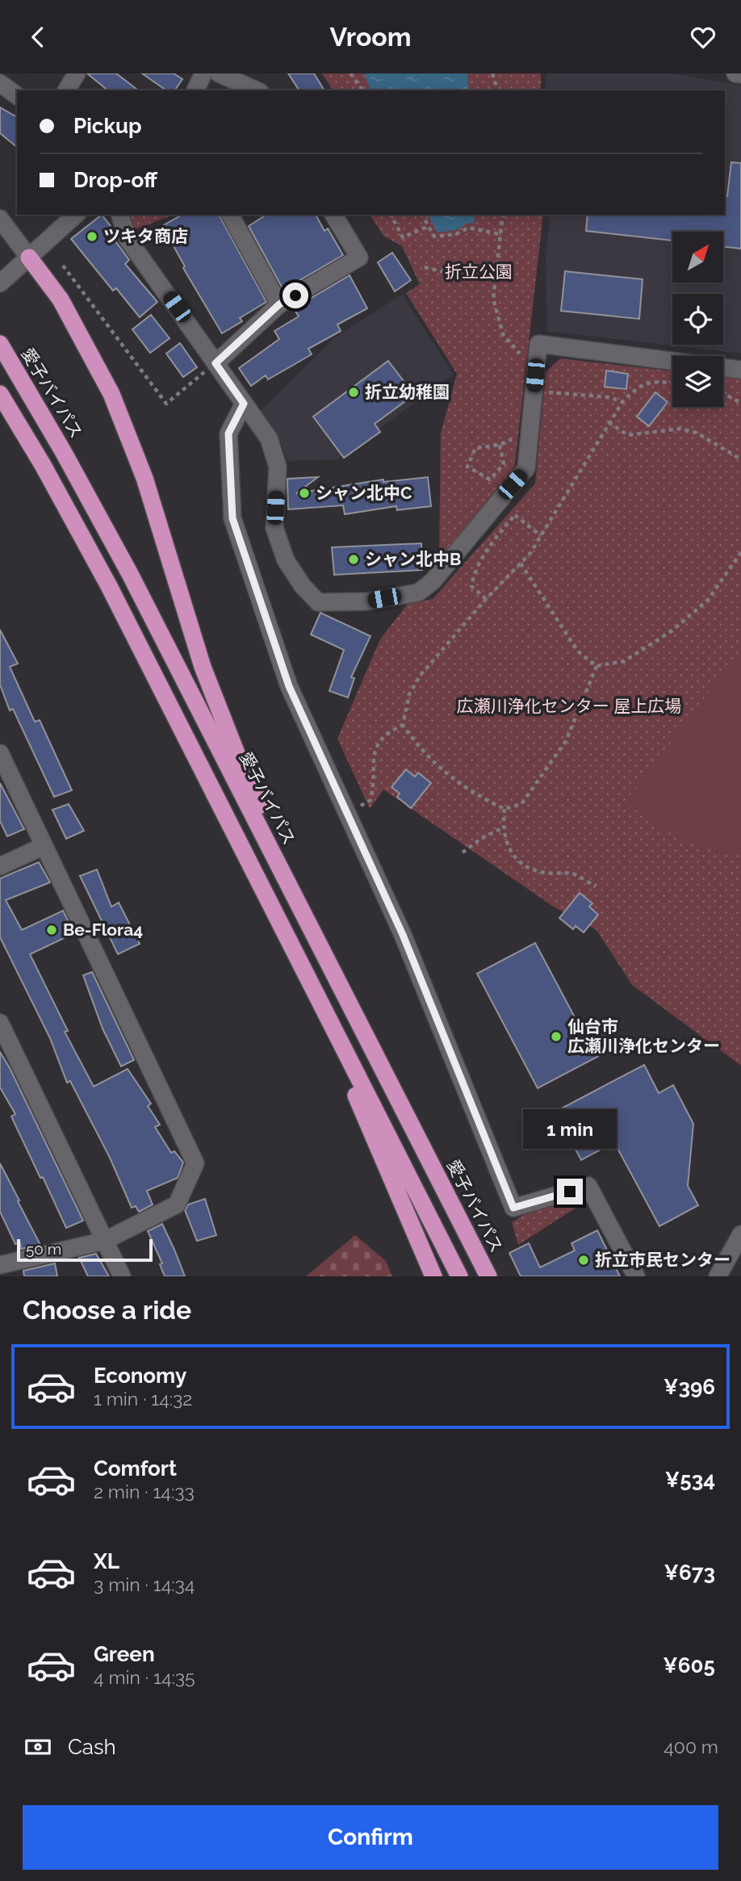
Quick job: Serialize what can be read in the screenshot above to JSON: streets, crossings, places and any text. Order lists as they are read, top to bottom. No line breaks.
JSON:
{"streets":{"highway":["愛子バイパス"]},"parks":["折立公園","広瀬川浄化センター 屋上広場"],"places":["ツキタ商店","折立幼稚園","シャン北中C","シャン北中B","Be-Flora4","仙台市 広瀬川浄化センター","折立市民センター"],"scale_bar":"50 m","north":"top right","page":{"header":"Vroom","banner":["Pickup","Drop-off"],"bubble":"1 min","scale":"50 m","heading":"Choose a ride","list":[{"name":"Economy","note":"1 min · 14:32","value":"¥396"},{"name":"Comfort","note":"2 min · 14:33","value":"¥534"},{"name":"XL","note":"3 min · 14:34","value":"¥673"},{"name":"Green","note":"4 min · 14:35","value":"¥605"}],"pay":["Cash","400 m"],"buttons":"Confirm"}}
